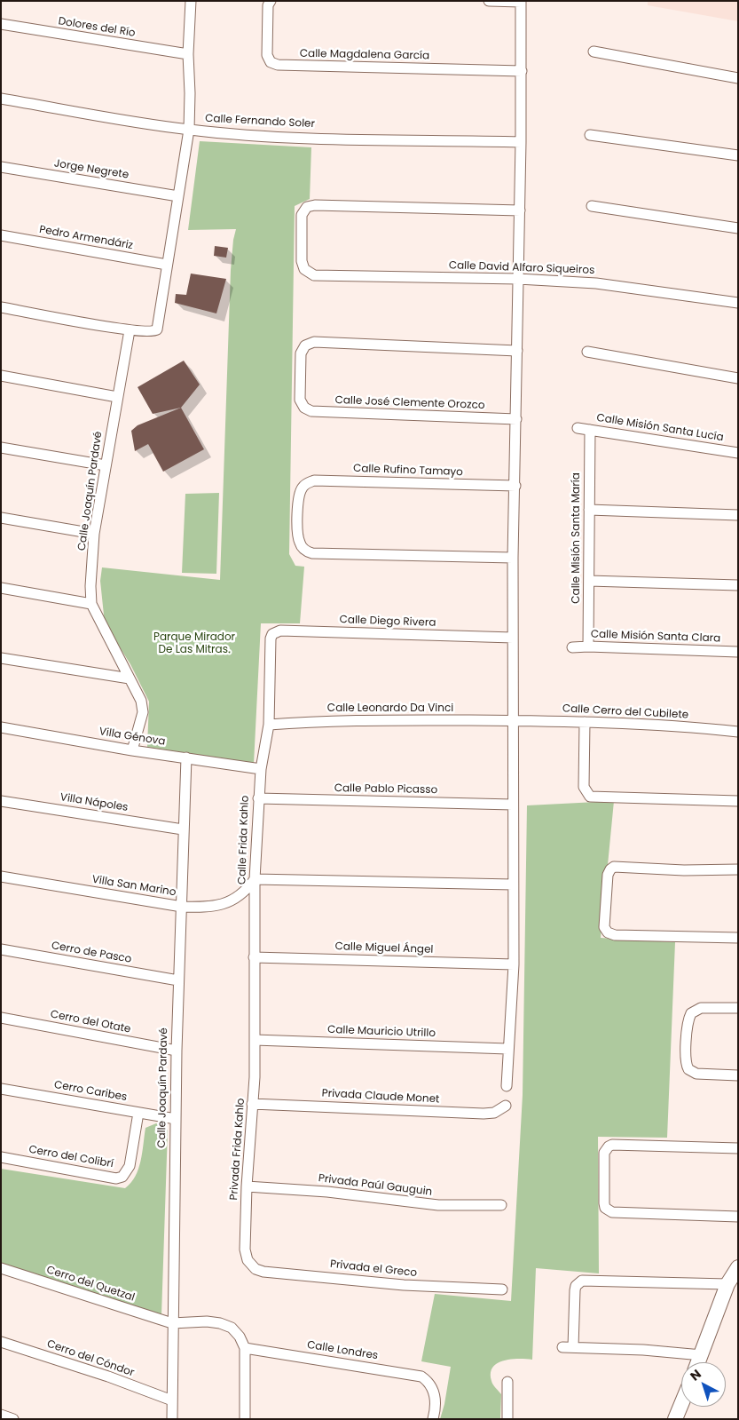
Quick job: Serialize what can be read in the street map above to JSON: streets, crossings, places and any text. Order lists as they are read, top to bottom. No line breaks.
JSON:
{"streets":{"street":["Dolores del Río","Calle Magdalena García","Calle Fernando Soler","Jorge Negrete","Pedro Armendáriz","Calle David Alfaro Siqueiros","Calle José Clemente Orozco","Calle Misión Santa Lucía","Calle Rufino Tamayo","Calle Joaquín Pardavé","Calle Misión Santa María","Calle Diego Rivera","Calle Misión Santa Clara","Calle Leonardo Da Vinci","Calle Cerro del Cubilete","Villa Génova","Calle Pablo Picasso","Villa Nápoles","Calle Frida Kahlo","Villa San Marino","Calle Miguel Ángel","Cerro de Pasco","Cerro del Otate","Calle Mauricio Utrillo","Cerro Caribes","Privada Claude Monet","Privada Frida Kahlo","Cerro del Colibrí","Privada Paúl Gauguin","Privada el Greco","Cerro del Quetzal","Calle Londres","Cerro del Cóndor"]},"crossings":[["Calle Misión Santa Lucía","Calle Misión Santa María"],["Calle Joaquín Pardavé","Villa Génova"],["Calle Joaquín Pardavé","Villa Nápoles"],["Calle Joaquín Pardavé","Villa San Marino"],["Calle Joaquín Pardavé","Cerro de Pasco"],["Calle Joaquín Pardavé","Cerro del Otate"],["Calle Joaquín Pardavé","Cerro Caribes"],["Calle Joaquín Pardavé","Cerro del Quetzal"],["Calle Joaquín Pardavé","Cerro del Cóndor"],["Calle Misión Santa María","Calle Misión Santa Clara"],["Calle Diego Rivera","Calle Frida Kahlo"],["Calle Leonardo Da Vinci","Calle Cerro del Cubilete"],["Calle Leonardo Da Vinci","Calle Frida Kahlo"],["Villa Génova","Calle Frida Kahlo"],["Calle Pablo Picasso","Calle Frida Kahlo"],["Calle Frida Kahlo","Villa San Marino"],["Calle Frida Kahlo","Calle Miguel Ángel"],["Calle Frida Kahlo","Calle Mauricio Utrillo"],["Calle Frida Kahlo","Privada Frida Kahlo"],["Calle Mauricio Utrillo","Privada Frida Kahlo"],["Cerro Caribes","Cerro del Colibrí"],["Privada Claude Monet","Privada Frida Kahlo"],["Privada Frida Kahlo","Privada Paúl Gauguin"],["Privada Frida Kahlo","Privada el Greco"]],"parks":["Parque Mirador De Las Mitras."],"north":"top left"}
